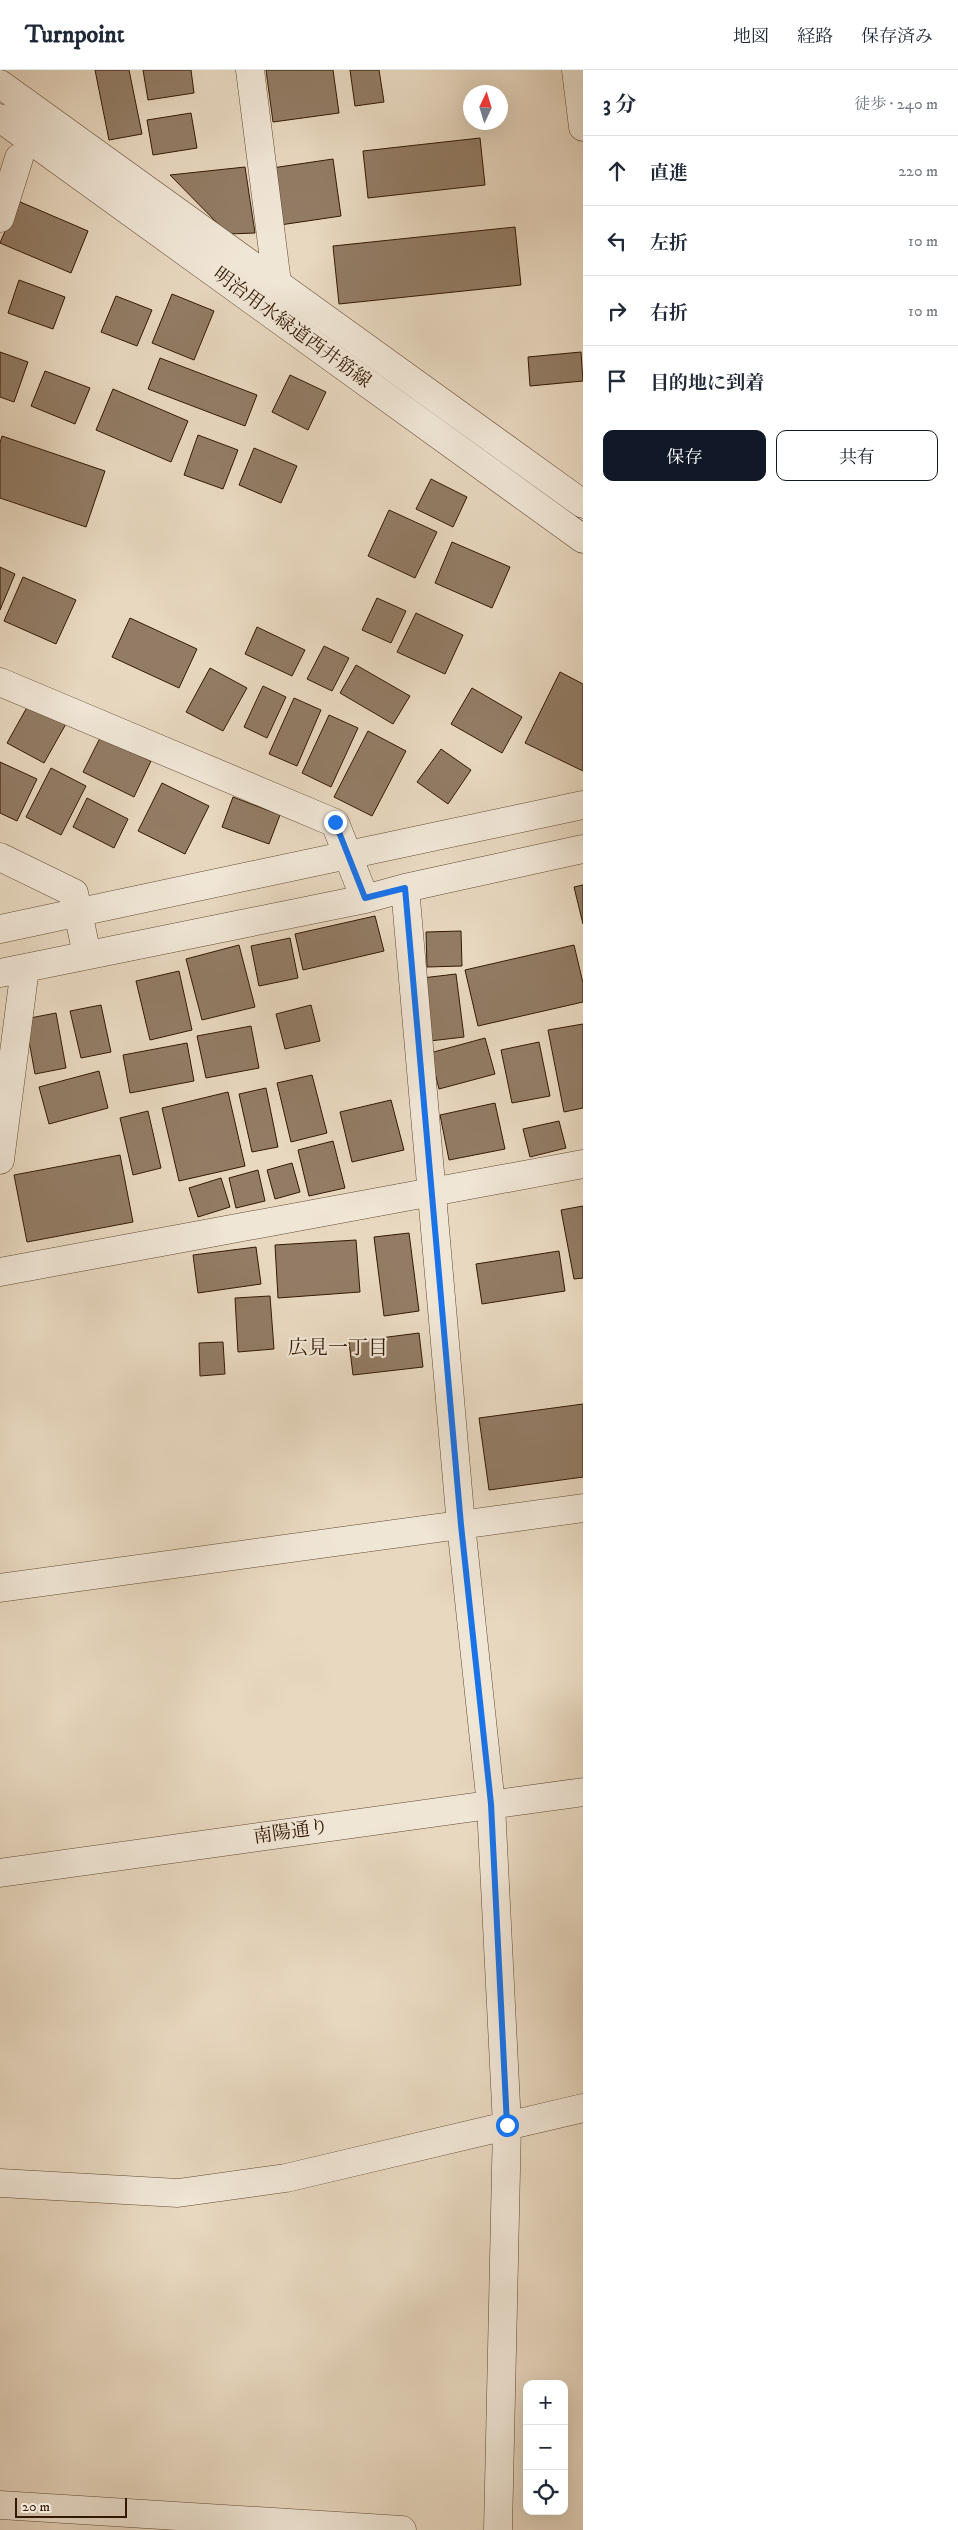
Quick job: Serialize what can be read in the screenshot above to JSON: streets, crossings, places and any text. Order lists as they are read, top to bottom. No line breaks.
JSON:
{"streets":{"street":["明治用水緑道西井筋線","南陽通り"]},"districts":["広見一丁目"],"scale_bar":"20 m","north":"top","page":{"header":"Turnpoint","nav":["地図","経路","保存済み"],"heading":["3 分","徒歩 · 240 m"],"list":[["直進","220 m"],["左折","10 m"],["右折","10 m"],"目的地に到着"],"buttons":["保存","共有"],"map_buttons":["+","−"],"scale":"20 m"}}
